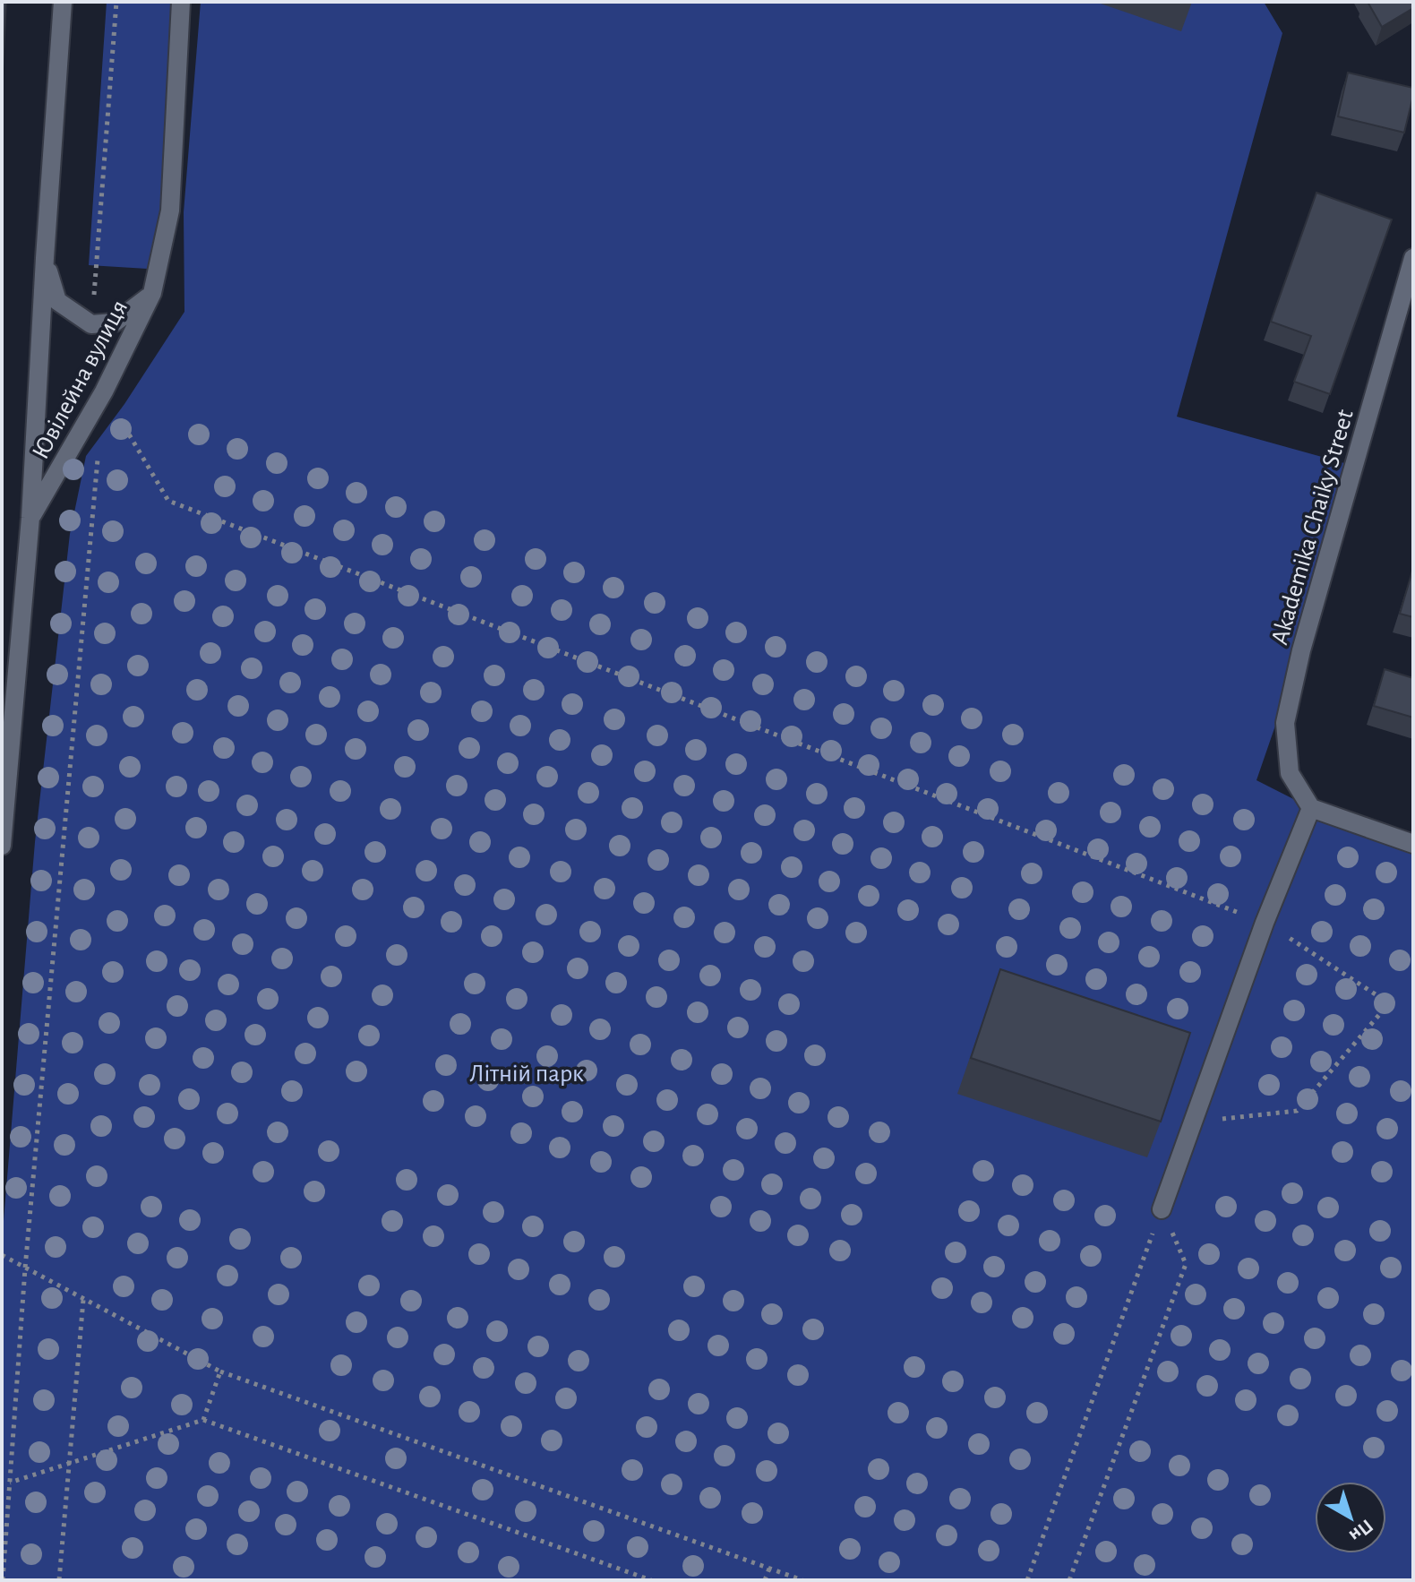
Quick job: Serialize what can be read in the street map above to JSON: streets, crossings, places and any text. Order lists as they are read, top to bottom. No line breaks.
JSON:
{"streets":{"street":["Ювілейна вулиця","Akademika Chaiky Street"]},"parks":["Літній парк"],"north":"bottom right"}
